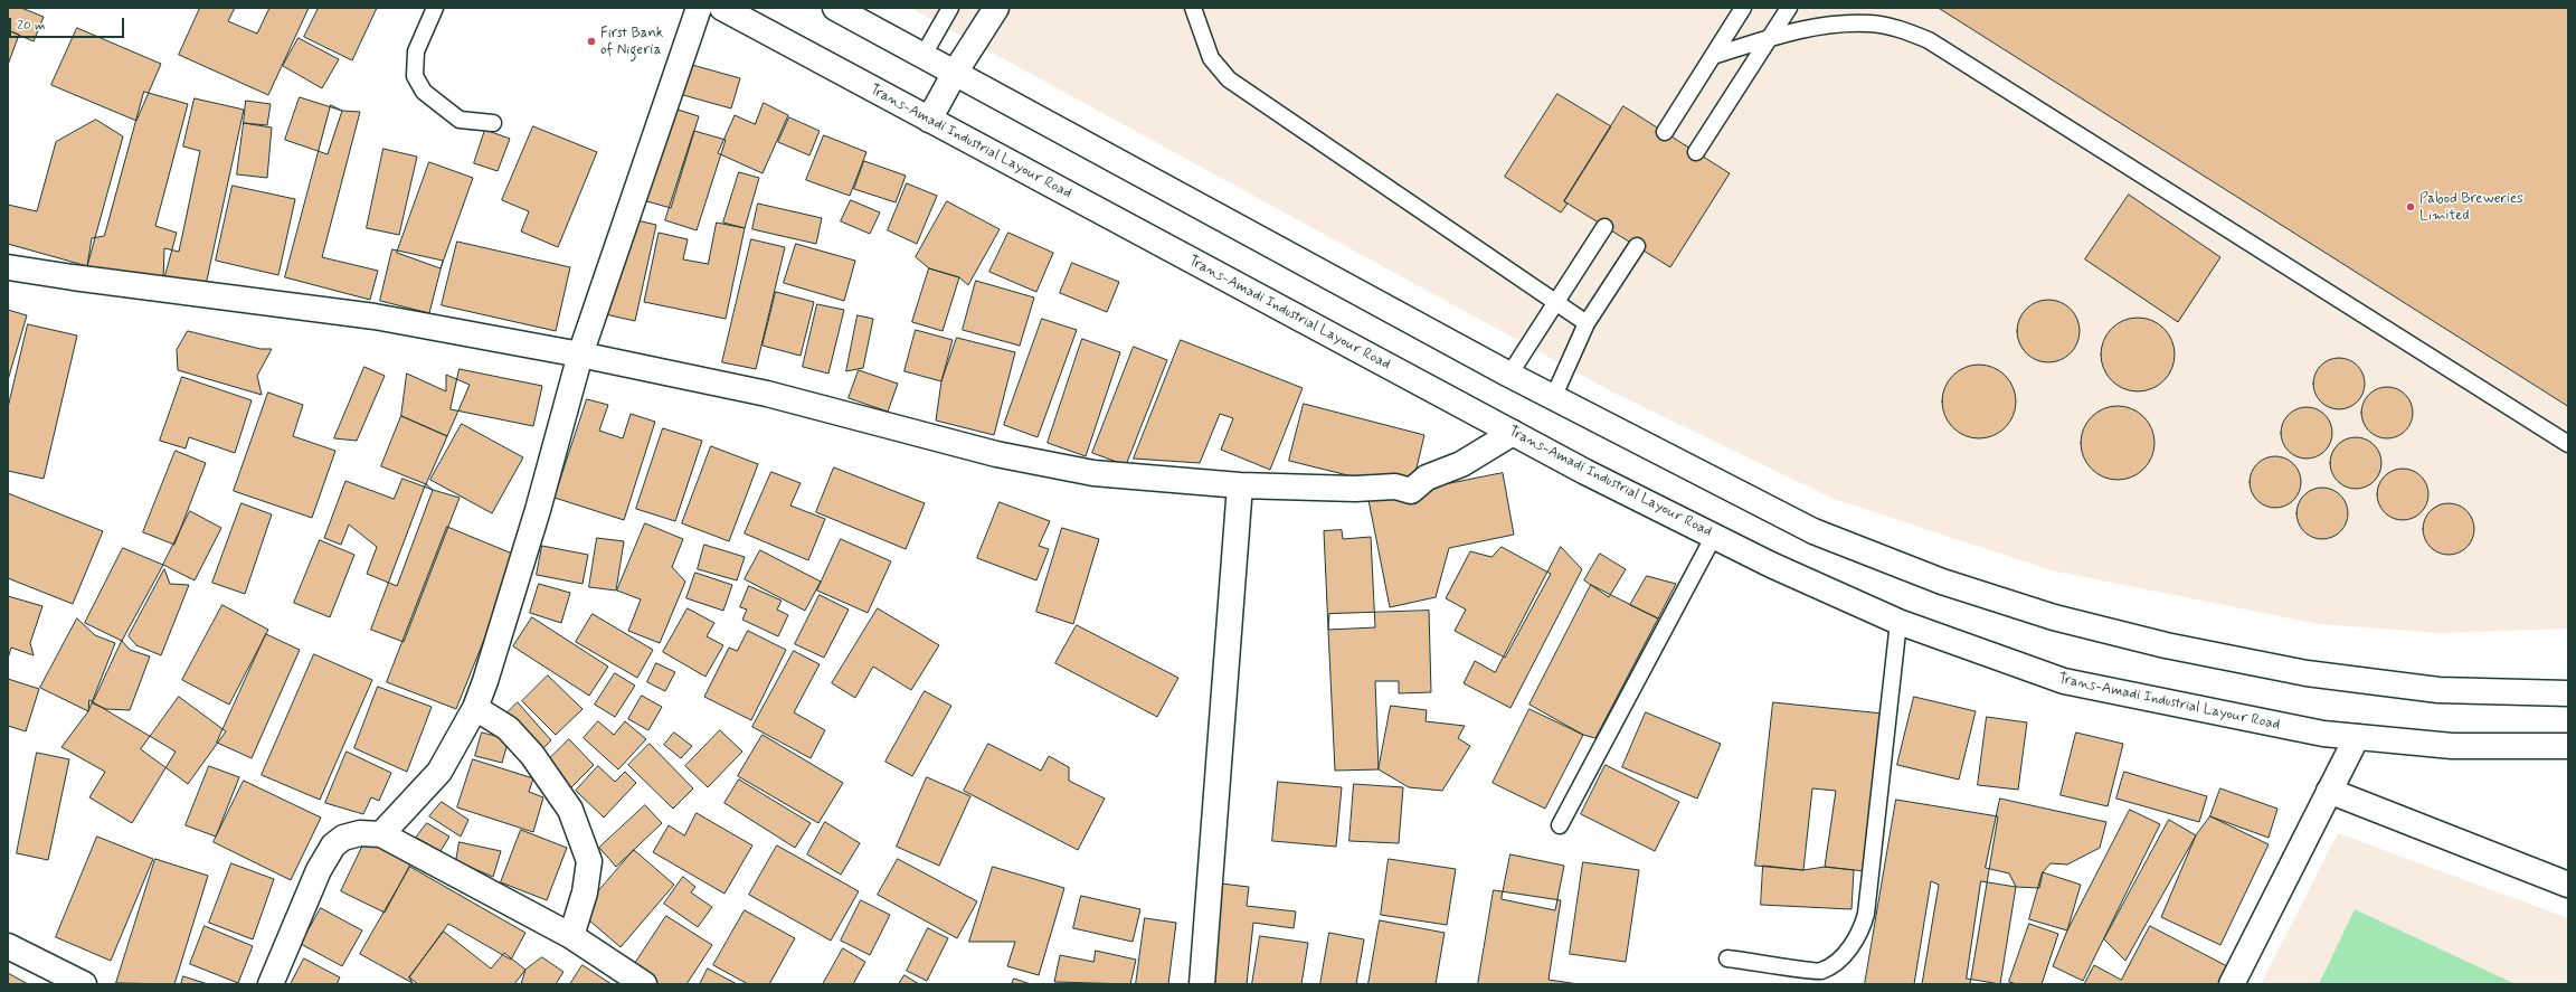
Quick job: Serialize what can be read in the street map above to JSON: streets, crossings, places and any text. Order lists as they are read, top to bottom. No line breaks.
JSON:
{"streets":{"street":["Trans-Amadi Industrial Layour Road"]},"places":["First Bank of Nigeria","Pabod Breweries Limited"],"scale_bar":"20 m"}
